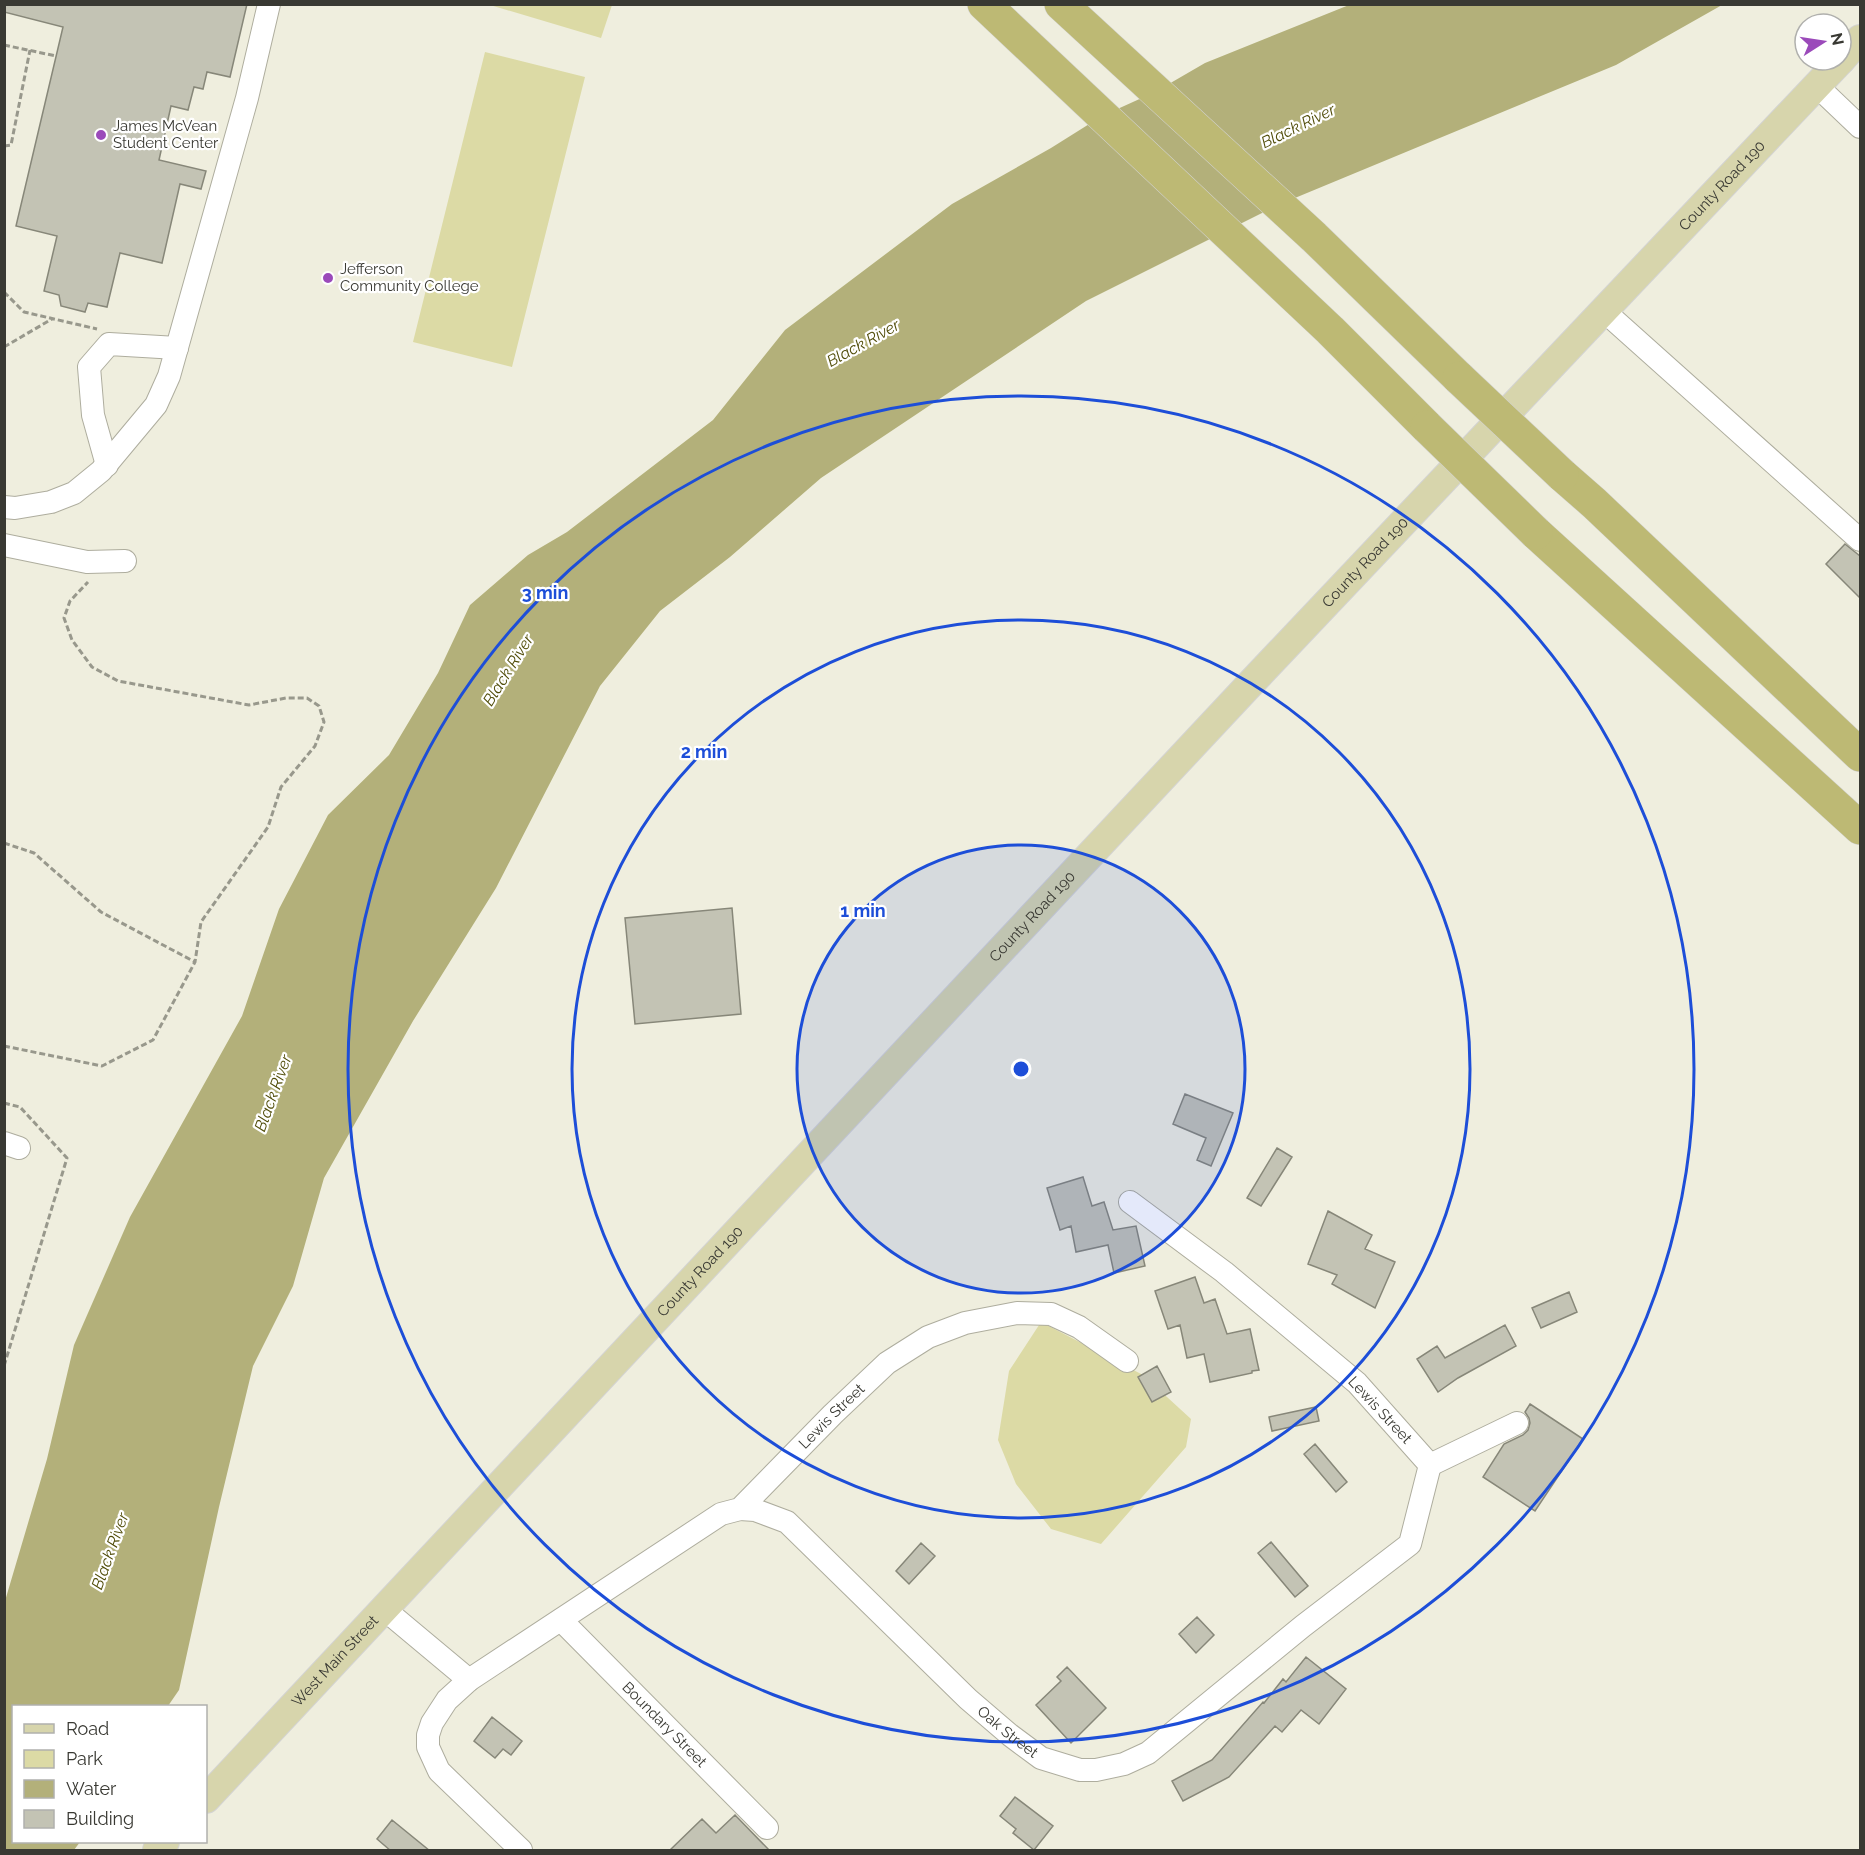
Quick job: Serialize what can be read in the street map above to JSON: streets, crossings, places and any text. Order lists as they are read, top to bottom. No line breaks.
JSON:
{"streets":{"main road":["County Road 190","West Main Street"],"street":["Lewis Street","Boundary Street","Oak Street"]},"crossings":[["County Road 190","West Main Street"],["Lewis Street","Boundary Street"],["Lewis Street","Oak Street"]],"water":["Black River"],"places":["James McVean Student Center","Jefferson Community College"],"legend":["Road","Park","Water","Building"],"north":"right","rings":["3 min","2 min","1 min"]}
